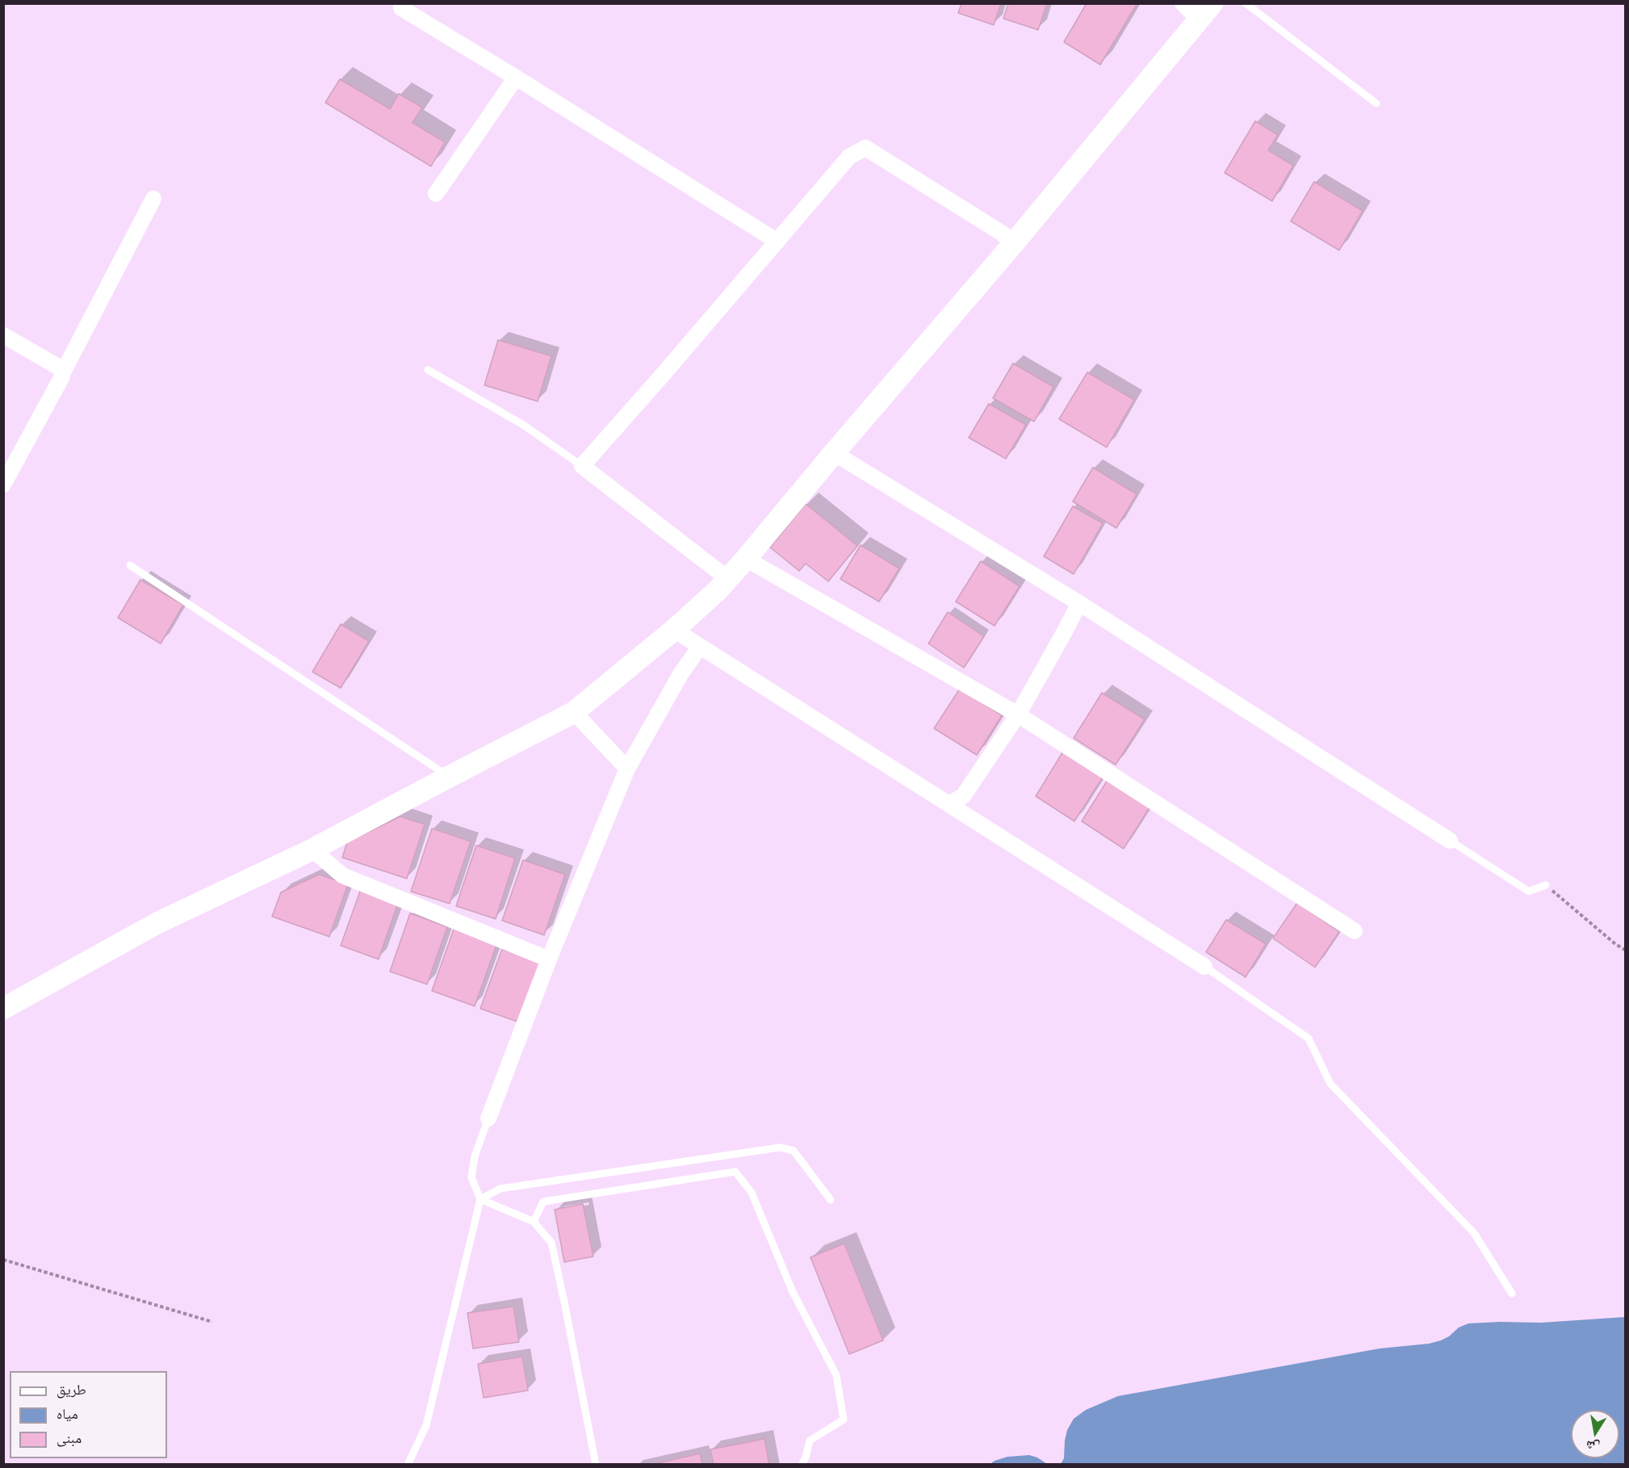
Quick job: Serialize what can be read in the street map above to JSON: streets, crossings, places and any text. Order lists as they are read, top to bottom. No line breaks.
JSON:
{"legend":["طريق","مياه","مبنى"],"north":"bottom"}
